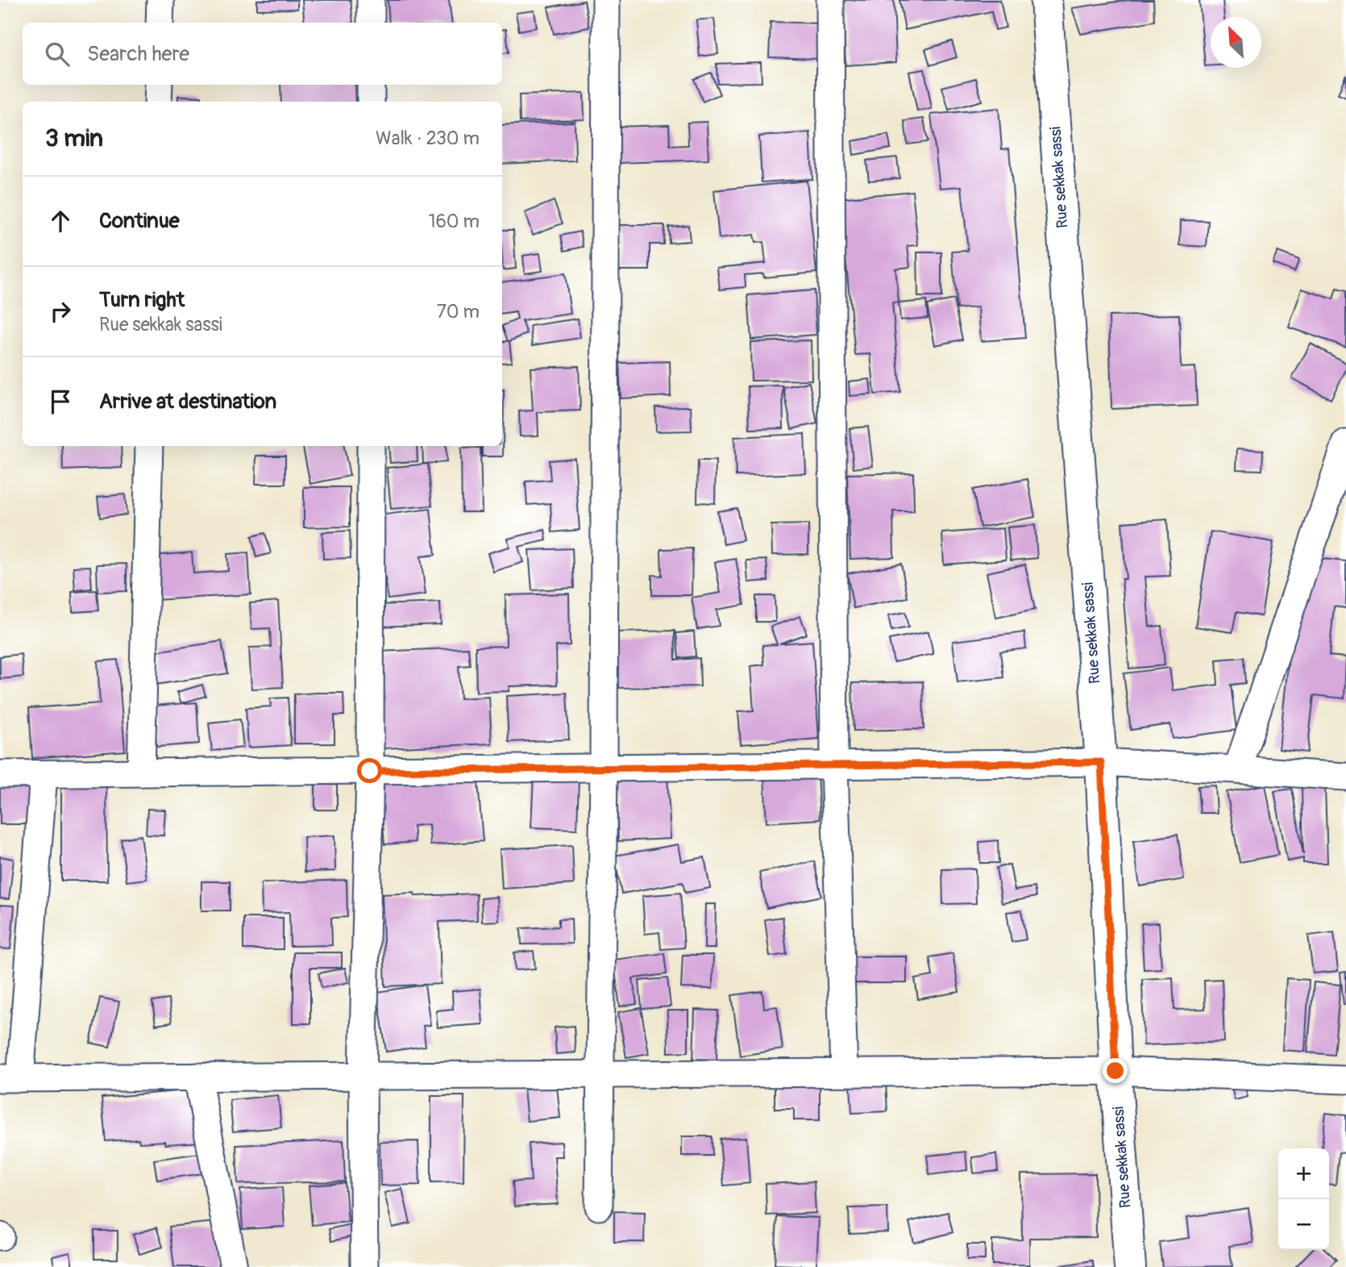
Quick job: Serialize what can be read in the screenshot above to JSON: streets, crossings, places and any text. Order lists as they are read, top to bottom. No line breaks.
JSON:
{"streets":{"street":["Rue sekkak sassi"]},"north":"top left","page":{"search":"Search here","heading":["3 min","Walk · 230 m"],"list":[["Continue","160 m"],["Turn right","Rue sekkak sassi","70 m"],"Arrive at destination"],"map_buttons":["+","−"]}}
